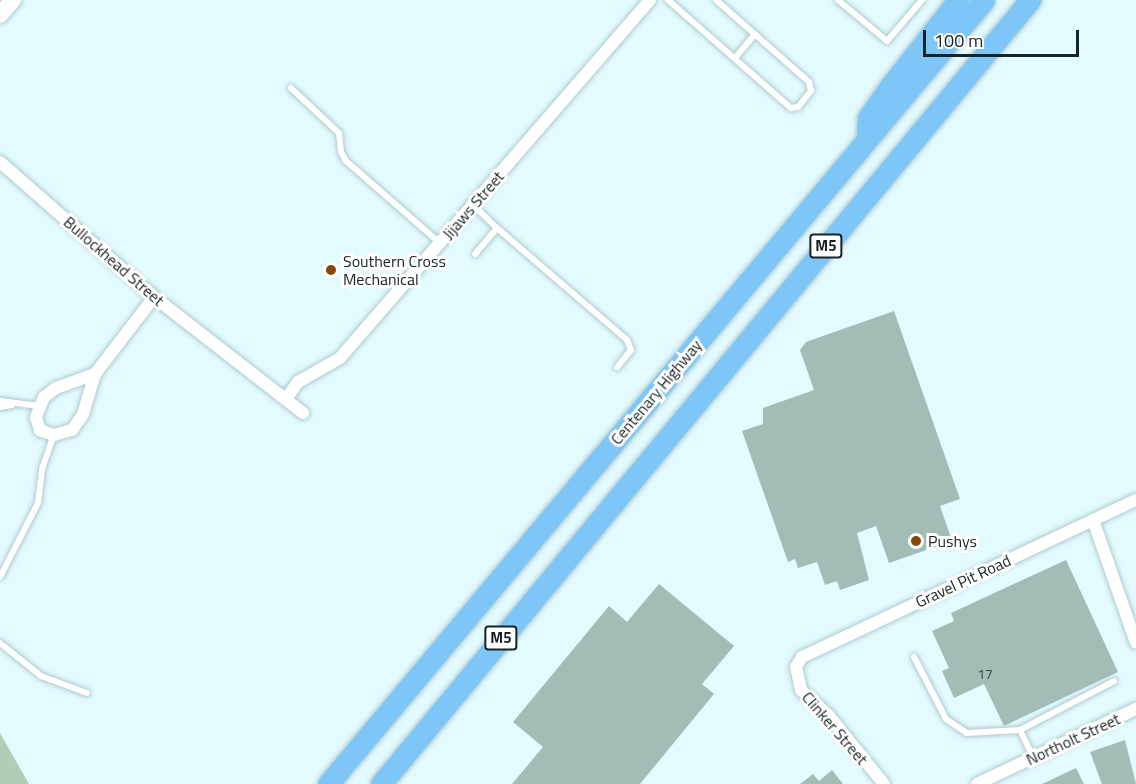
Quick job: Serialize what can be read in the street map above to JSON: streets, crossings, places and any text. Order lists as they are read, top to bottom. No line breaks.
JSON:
{"streets":{"highway":["M5","Centenary Highway"],"street":["Jijaws Street","Bullockhead Street","Gravel Pit Road","Clinker Street","Northolt Street"]},"crossings":[["Jijaws Street","Bullockhead Street"],["Gravel Pit Road","Clinker Street"]],"places":["Southern Cross Mechanical","Pushys"],"house_numbers":["17"],"scale_bar":"100 m"}
